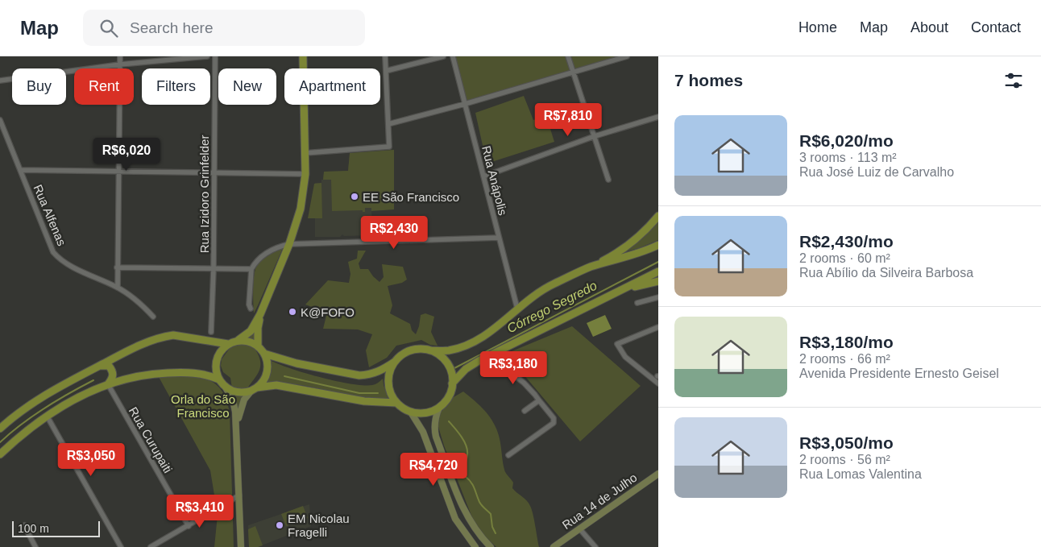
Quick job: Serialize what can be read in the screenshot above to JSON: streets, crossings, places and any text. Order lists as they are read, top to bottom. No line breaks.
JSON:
{"streets":{"street":["Rua Anápolis","Rua Izidoro Grinfelder","Rua Alfenas","Rua Curupaiti","Rua 14 de Julho"]},"water":["Córrego Segredo"],"parks":["Orla do São Francisco"],"places":["EE São Francisco","K@FOFO","EM Nicolau Fragelli"],"scale_bar":"100 m","page":{"header":"Map","search":"Search here","nav":["Home","Map","About","Contact"],"heading":"7 homes","chip":["Buy","Rent","Filters","New","Apartment"],"price":["R$7,810","R$6,020","R$2,430","R$3,180","R$3,050","R$4,720","R$3,410"],"list":[{"name":"R$6,020/mo","note":"3 rooms · 113 m² · Rua José Luiz de Carvalho"},{"name":"R$2,430/mo","note":"2 rooms · 60 m² · Rua Abílio da Silveira Barbosa"},{"name":"R$3,180/mo","note":"2 rooms · 66 m² · Avenida Presidente Ernesto Geisel"},{"name":"R$3,050/mo","note":"2 rooms · 56 m² · Rua Lomas Valentina"}],"scale":"100 m"}}
